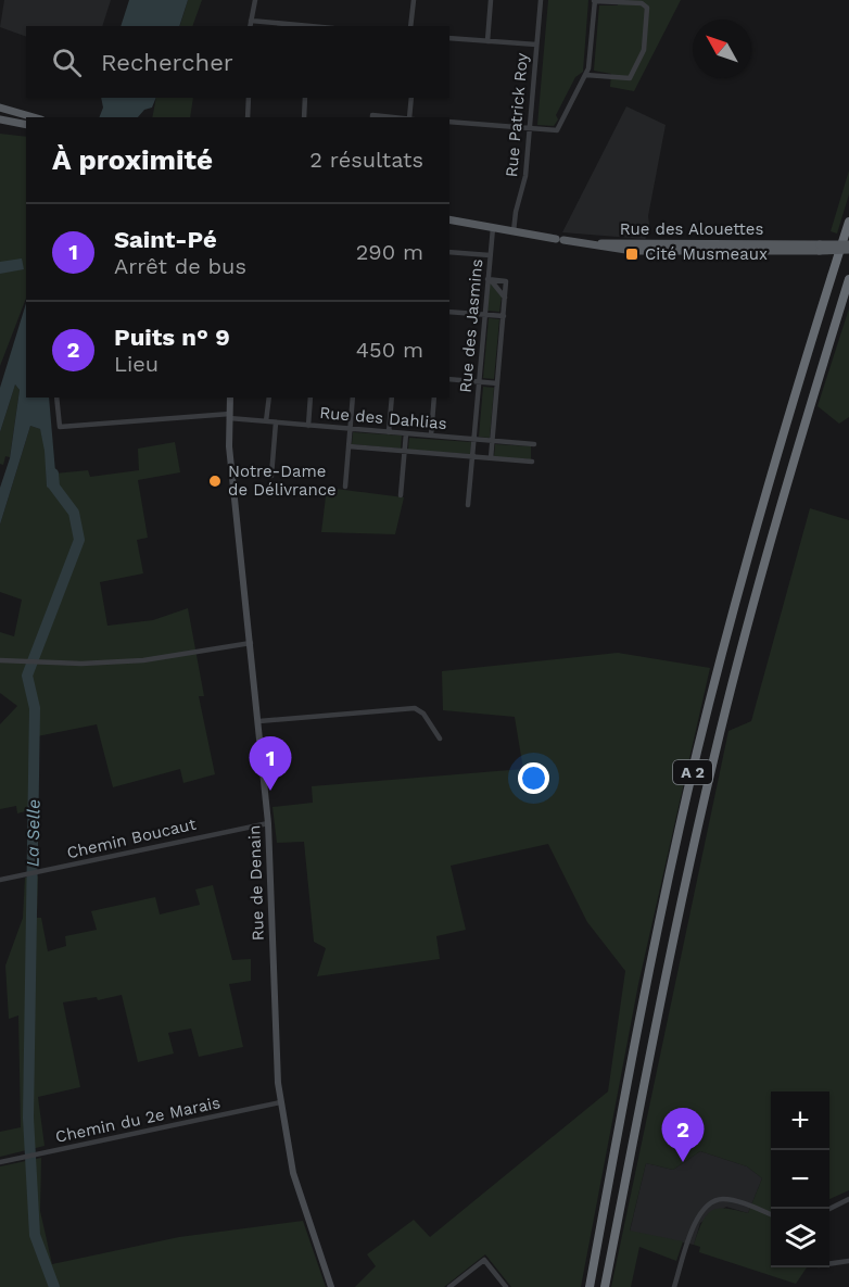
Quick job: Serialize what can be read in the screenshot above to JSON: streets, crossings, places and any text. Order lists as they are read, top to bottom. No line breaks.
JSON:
{"streets":{"highway":["A 2"],"main road":["Rue des Alouettes"],"street":["Rue Patrick Roy","Rue des Jasmins","Rue des Dahlias","Chemin Boucaut","Rue de Denain","Chemin du 2e Marais"]},"crossings":[["Rue Patrick Roy","Rue des Alouettes"],["Rue des Alouettes","Rue des Jasmins"],["Rue des Jasmins","Rue des Dahlias"],["Rue des Dahlias","Rue de Denain"],["Chemin Boucaut","Rue de Denain"],["Rue de Denain","Chemin du 2e Marais"]],"water":["La Selle"],"places":{"transit":["Cité Musmeaux"],"other":["Notre-Dame de Délivrance"]},"north":"top left","page":{"search":"Rechercher","heading":["À proximité","2 résultats"],"list":[{"mark":"1","name":"Saint-Pé","note":"Arrêt de bus","value":"290 m"},{"mark":"2","name":"Puits n° 9","note":"Lieu","value":"450 m"}],"pins":["1","2"],"map_buttons":["+","−"]}}
